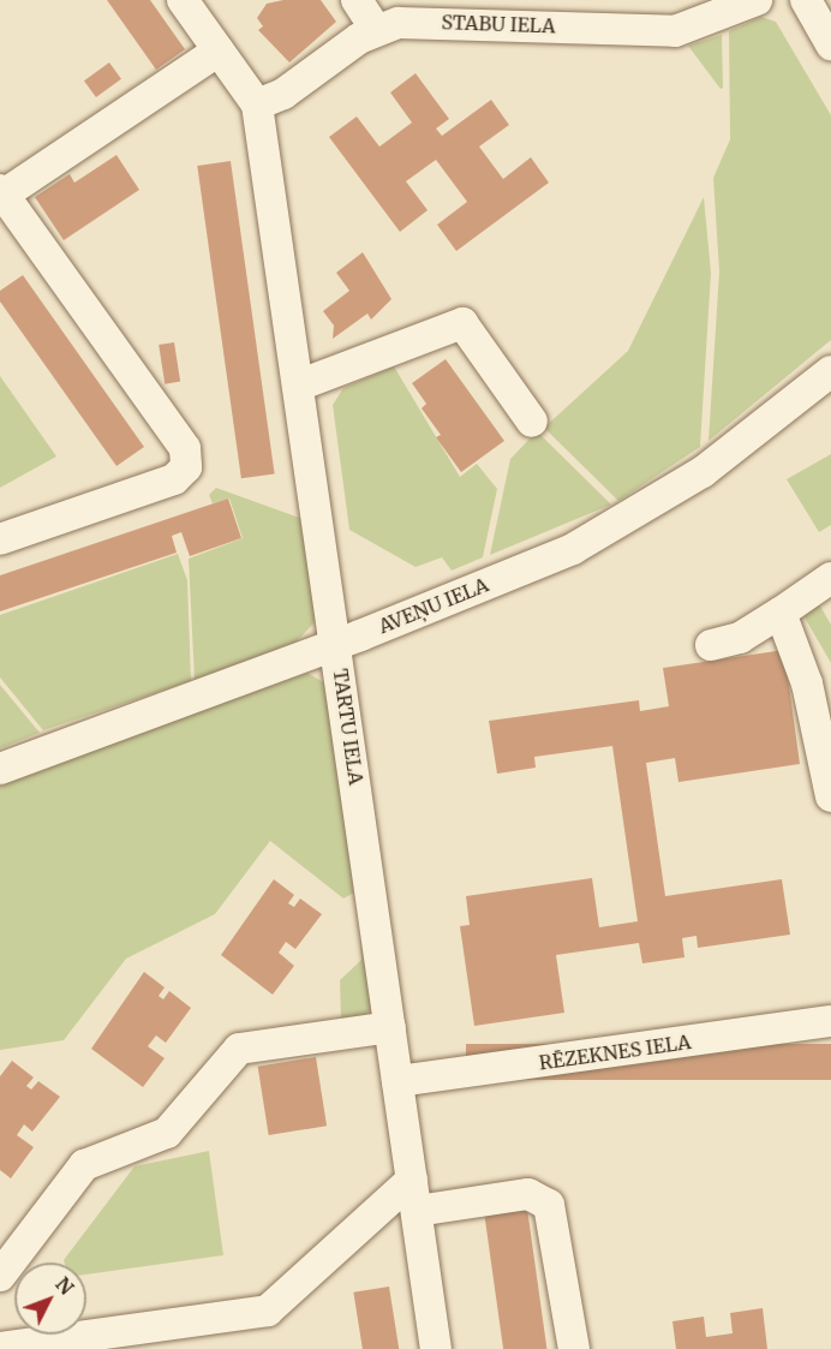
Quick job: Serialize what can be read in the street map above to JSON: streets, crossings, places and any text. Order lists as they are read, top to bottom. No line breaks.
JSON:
{"streets":{"street":["STABU IELA","AVEŅU IELA","TARTU IELA","RĒZEKNES IELA"]},"crossings":[["STABU IELA","TARTU IELA"],["AVEŅU IELA","TARTU IELA"],["TARTU IELA","RĒZEKNES IELA"]],"north":"top right"}
